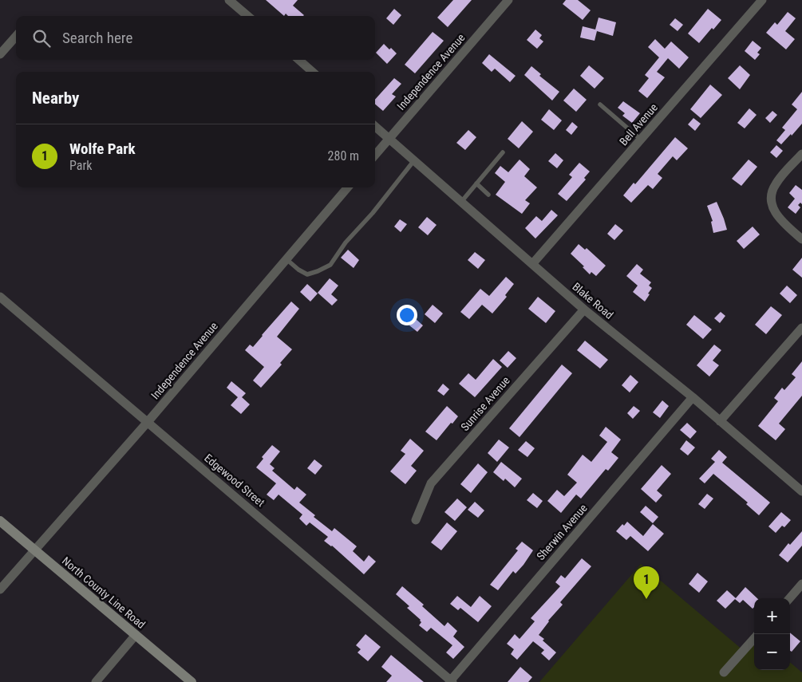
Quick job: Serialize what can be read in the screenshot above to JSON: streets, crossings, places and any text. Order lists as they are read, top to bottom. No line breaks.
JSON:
{"streets":{"main road":["North County Line Road"],"street":["Independence Avenue","Bell Avenue","Blake Road","Sunrise Avenue","Edgewood Street","Sherwin Avenue"]},"crossings":[["Independence Avenue","Blake Road"],["Independence Avenue","Edgewood Street"],["Independence Avenue","North County Line Road"],["Bell Avenue","Blake Road"],["Blake Road","Sunrise Avenue"],["Blake Road","Sherwin Avenue"],["Edgewood Street","Sherwin Avenue"]],"page":{"search":"Search here","heading":"Nearby","list":[{"mark":"1","name":"Wolfe Park","note":"Park","value":"280 m"}],"pins":"1","map_buttons":["+","−"]}}
